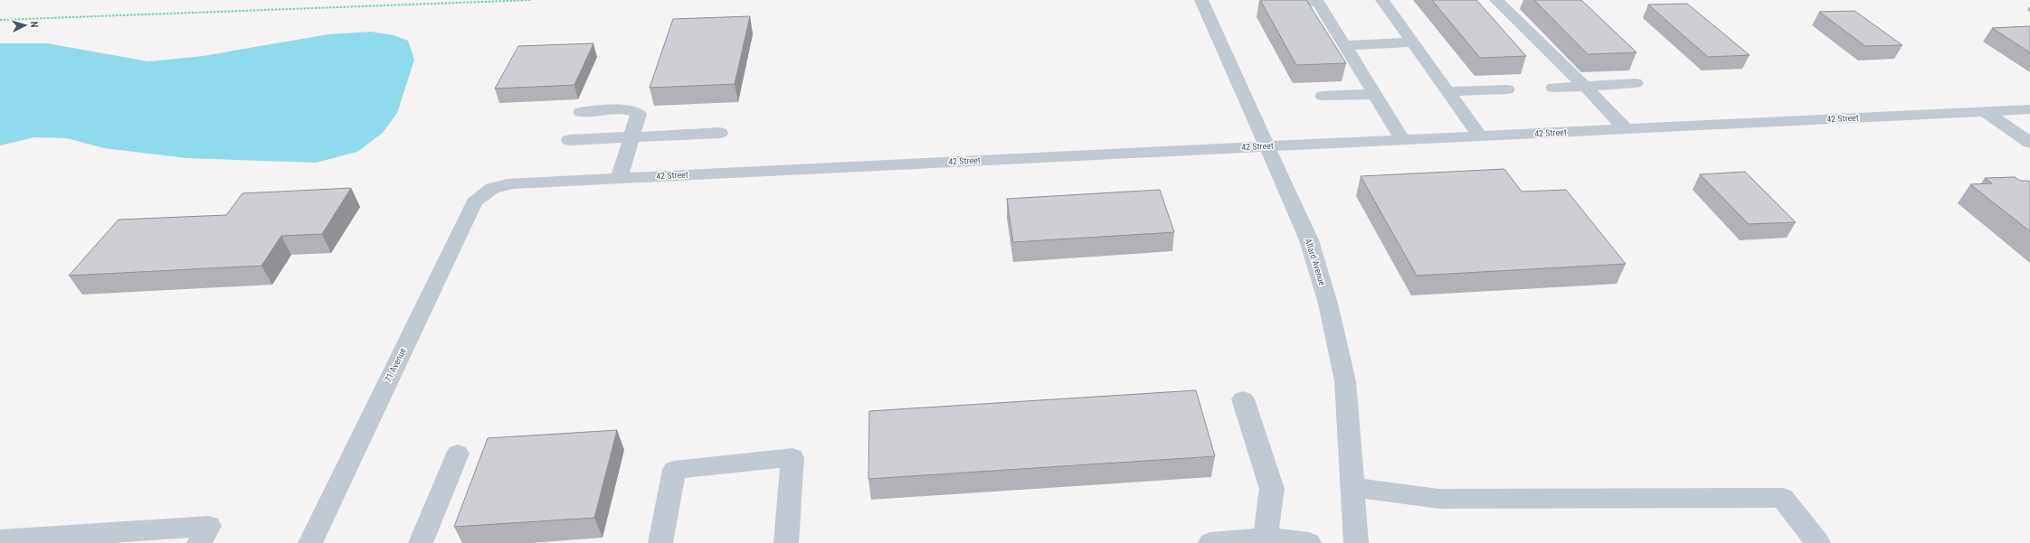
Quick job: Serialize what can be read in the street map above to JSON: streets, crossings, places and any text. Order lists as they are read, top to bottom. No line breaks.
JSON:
{"streets":{"street":["42 Street","Allard Avenue","71 Avenue"]},"crossings":[["42 Street","Allard Avenue"],["42 Street","71 Avenue"]],"north":"right"}
